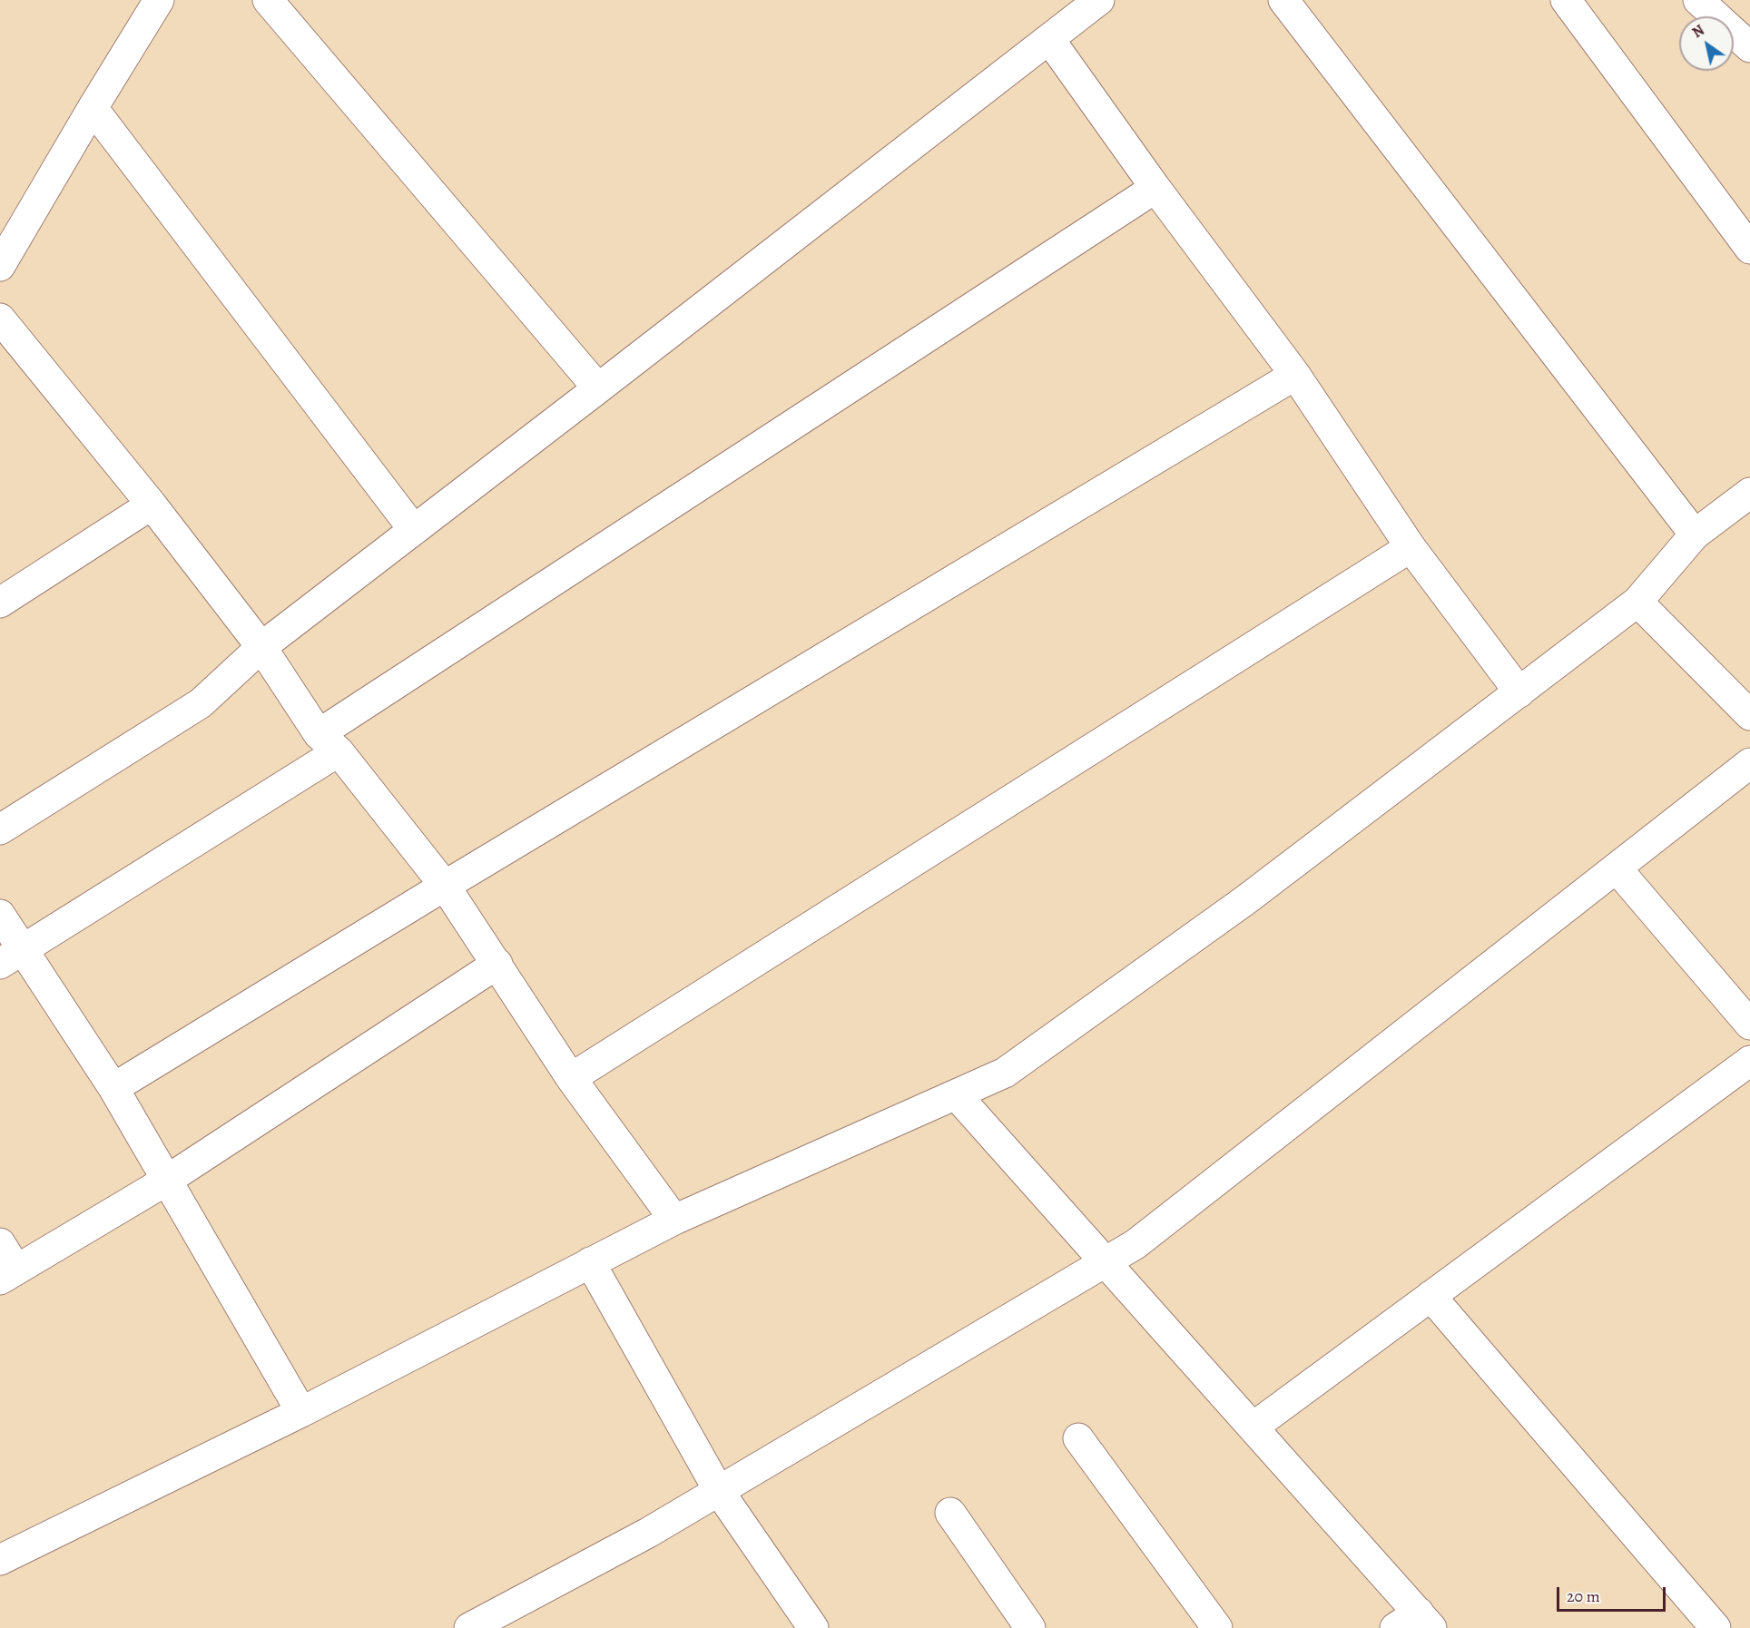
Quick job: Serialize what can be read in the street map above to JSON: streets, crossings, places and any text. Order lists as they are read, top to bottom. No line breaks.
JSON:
{"scale_bar":"20 m","north":"top left"}
